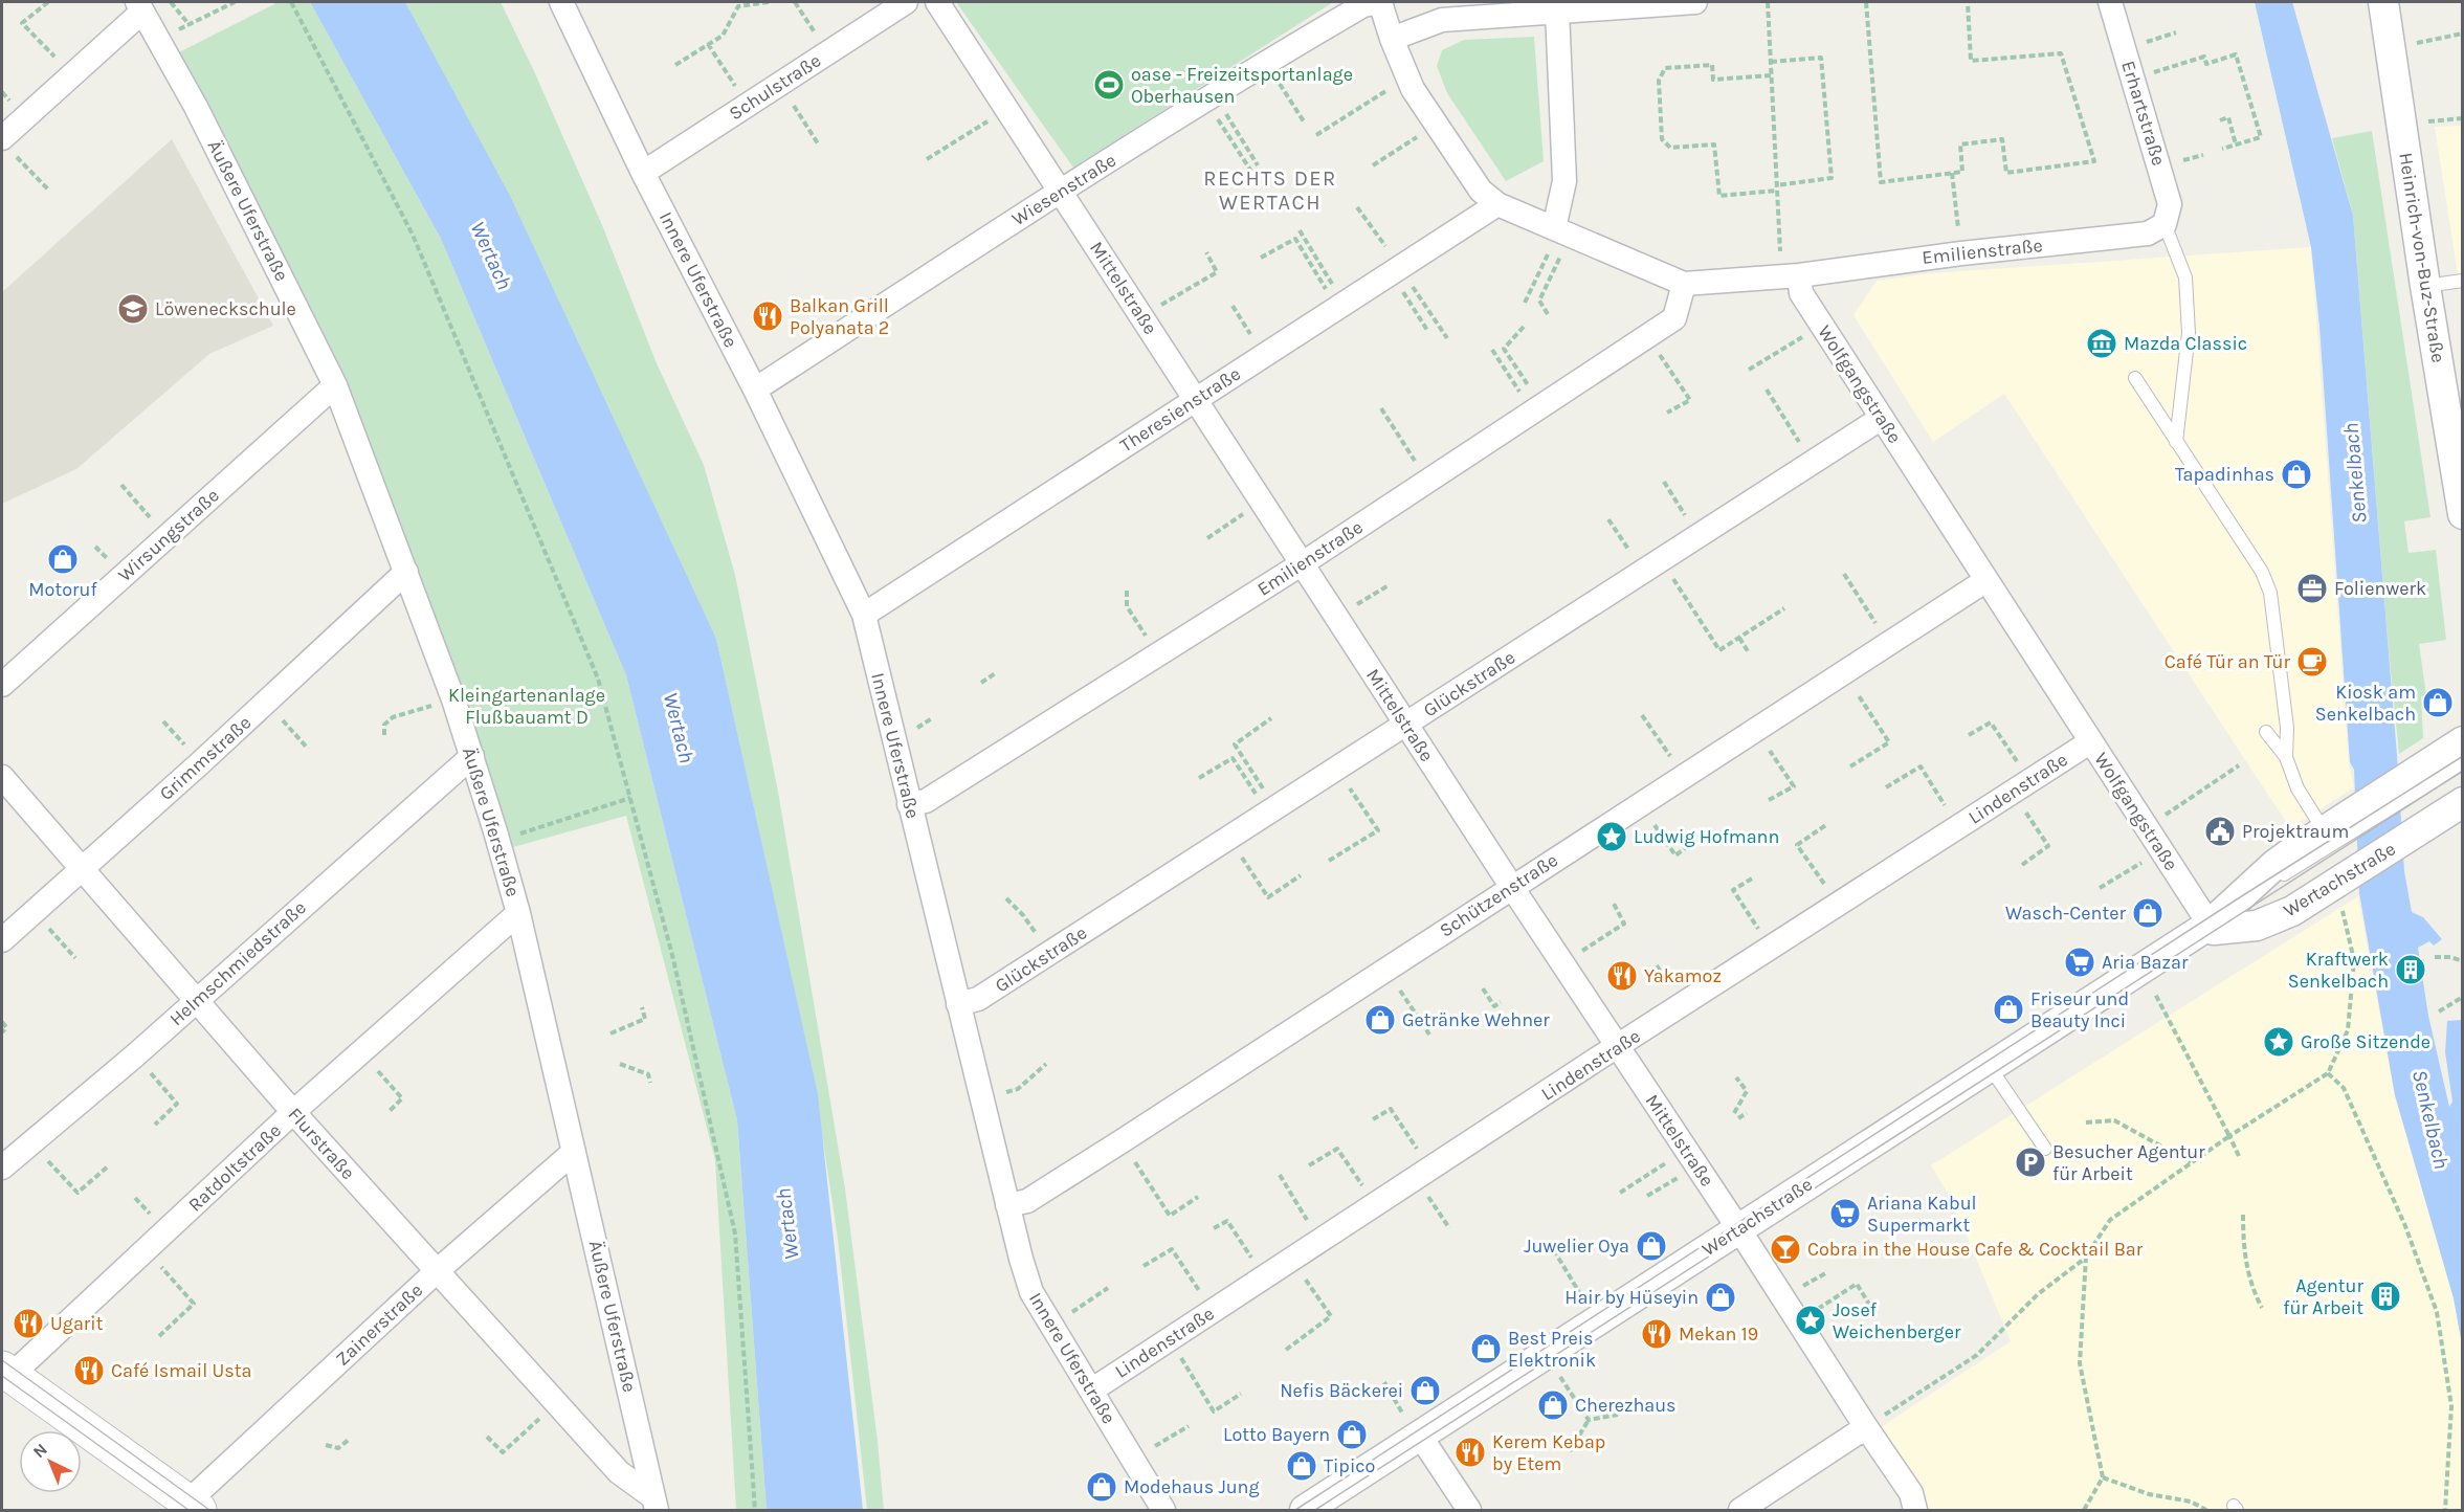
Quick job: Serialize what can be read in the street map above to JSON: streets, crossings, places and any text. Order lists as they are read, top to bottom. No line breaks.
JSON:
{"streets":{"street":["Schulstraße","Erhartstraße","Wiesenstraße","Äußere Uferstraße","Emilienstraße","Heinrich-von-Buz-Straße","Innere Uferstraße","Mittelstraße","Wolfgangstraße","Theresienstraße","Wirsungstraße","Glückstraße","Grimmstraße","Lindenstraße","Wertachstraße","Schützenstraße","Helmschmiedstraße","Flurstraße","Ratdoltstraße","Zainerstraße"]},"crossings":[["Schulstraße","Innere Uferstraße"],["Erhartstraße","Emilienstraße"],["Wiesenstraße","Innere Uferstraße"],["Wiesenstraße","Mittelstraße"],["Äußere Uferstraße","Wirsungstraße"],["Äußere Uferstraße","Grimmstraße"],["Äußere Uferstraße","Helmschmiedstraße"],["Äußere Uferstraße","Flurstraße"],["Äußere Uferstraße","Ratdoltstraße"],["Äußere Uferstraße","Zainerstraße"],["Emilienstraße","Innere Uferstraße"],["Emilienstraße","Mittelstraße"],["Emilienstraße","Wolfgangstraße"],["Innere Uferstraße","Theresienstraße"],["Innere Uferstraße","Glückstraße"],["Innere Uferstraße","Lindenstraße"],["Innere Uferstraße","Schützenstraße"],["Mittelstraße","Theresienstraße"],["Mittelstraße","Glückstraße"],["Mittelstraße","Lindenstraße"],["Mittelstraße","Wertachstraße"],["Mittelstraße","Schützenstraße"],["Wolfgangstraße","Glückstraße"],["Wolfgangstraße","Lindenstraße"],["Wolfgangstraße","Wertachstraße"],["Wolfgangstraße","Schützenstraße"],["Grimmstraße","Flurstraße"],["Helmschmiedstraße","Flurstraße"],["Flurstraße","Ratdoltstraße"],["Flurstraße","Zainerstraße"]],"districts":["RECHTS DER WERTACH"],"water":["Wertach","Senkelbach"],"parks":["Kleingartenanlage Flußbauamt D"],"places":{"sports":["oase - Freizeitsportanlage Oberhausen"],"school or university":["Löweneckschule"],"restaurant":["Balkan Grill Polyanata 2","Yakamoz","Ugarit","Mekan 19","Café Ismail Usta","Kerem Kebap by Etem"],"museum":["Mazda Classic"],"shop":["Tapadinhas","Motoruf","Kiosk am Senkelbach","Wasch-Center","Friseur und Beauty Inci","Getränke Wehner","Juwelier Oya","Hair by Hüseyin","Best Preis Elektronik","Nefis Bäckerei","Cherezhaus","Lotto Bayern","Tipico","Modehaus Jung"],"office":["Folienwerk"],"cafe":["Café Tür an Tür"],"public building":["Projektraum"],"place":["Ludwig Hofmann","Große Sitzende","Josef Weichenberger"],"supermarket":["Aria Bazar","Ariana Kabul Supermarkt"],"building":["Kraftwerk Senkelbach","Agentur für Arbeit"],"parking":["Besucher Agentur für Arbeit"],"bar":["Cobra in the House Cafe & Cocktail Bar"]},"north":"top left"}
